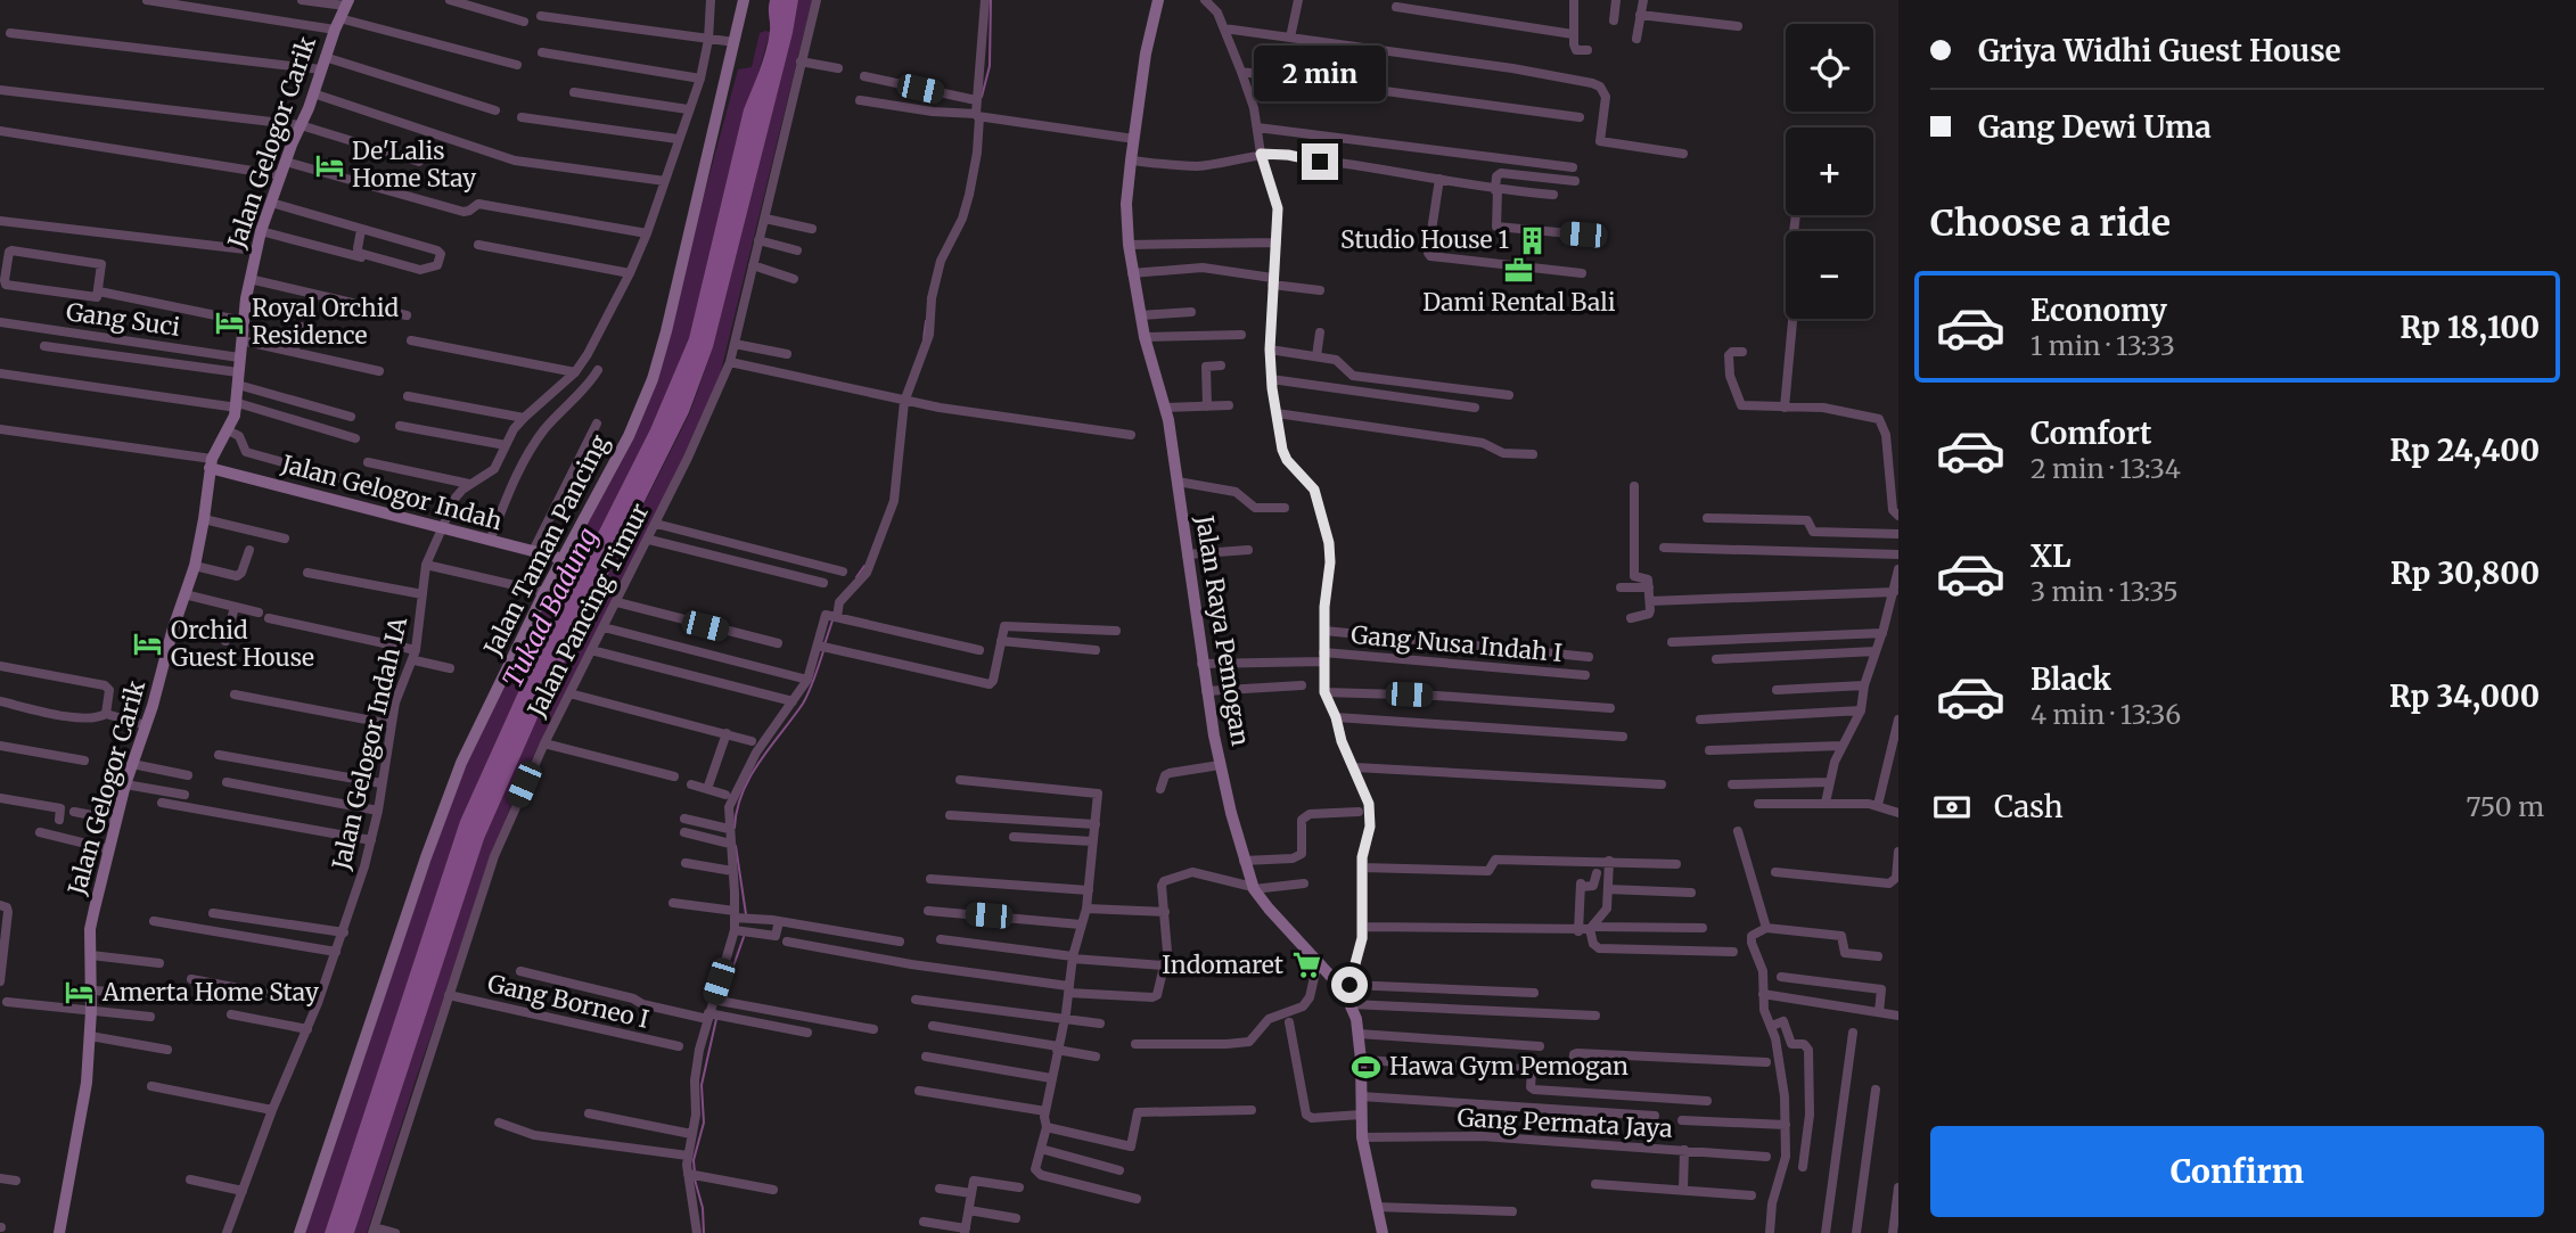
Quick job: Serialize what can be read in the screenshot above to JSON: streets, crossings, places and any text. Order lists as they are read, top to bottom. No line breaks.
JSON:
{"streets":{"street":["Jalan Gelogor Carik","Gang Suci","Jalan Gelogor Indah","Jalan Taman Pancing","Jalan Pancing Timur","Jalan Raya Pemogan","Gang Nusa Indah I","Jalan Gelogor Indah IA","Gang Borneo I","Gang Permata Jaya"]},"crossings":[["Jalan Gelogor Carik","Gang Suci"],["Jalan Gelogor Carik","Jalan Gelogor Indah"],["Jalan Gelogor Indah","Jalan Taman Pancing"],["Jalan Gelogor Indah","Jalan Gelogor Indah IA"],["Jalan Pancing Timur","Gang Borneo I"],["Jalan Raya Pemogan","Gang Nusa Indah I"],["Jalan Raya Pemogan","Gang Permata Jaya"]],"water":["Tukad Badung"],"places":{"hotel":["De'Lalis Home Stay","Royal Orchid Residence","Orchid Guest House","Amerta Home Stay"],"building":["Studio House 1"],"office":["Dami Rental Bali"],"supermarket":["Indomaret"],"sports":["Hawa Gym Pemogan"]},"page":{"banner":["Griya Widhi Guest House","Gang Dewi Uma"],"map_buttons":["+","−"],"bubble":"2 min","heading":"Choose a ride","list":[{"name":"Economy","note":"1 min · 13:33","value":"Rp 18,100"},{"name":"Comfort","note":"2 min · 13:34","value":"Rp 24,400"},{"name":"XL","note":"3 min · 13:35","value":"Rp 30,800"},{"name":"Black","note":"4 min · 13:36","value":"Rp 34,000"}],"pay":["Cash","750 m"],"buttons":"Confirm"}}
